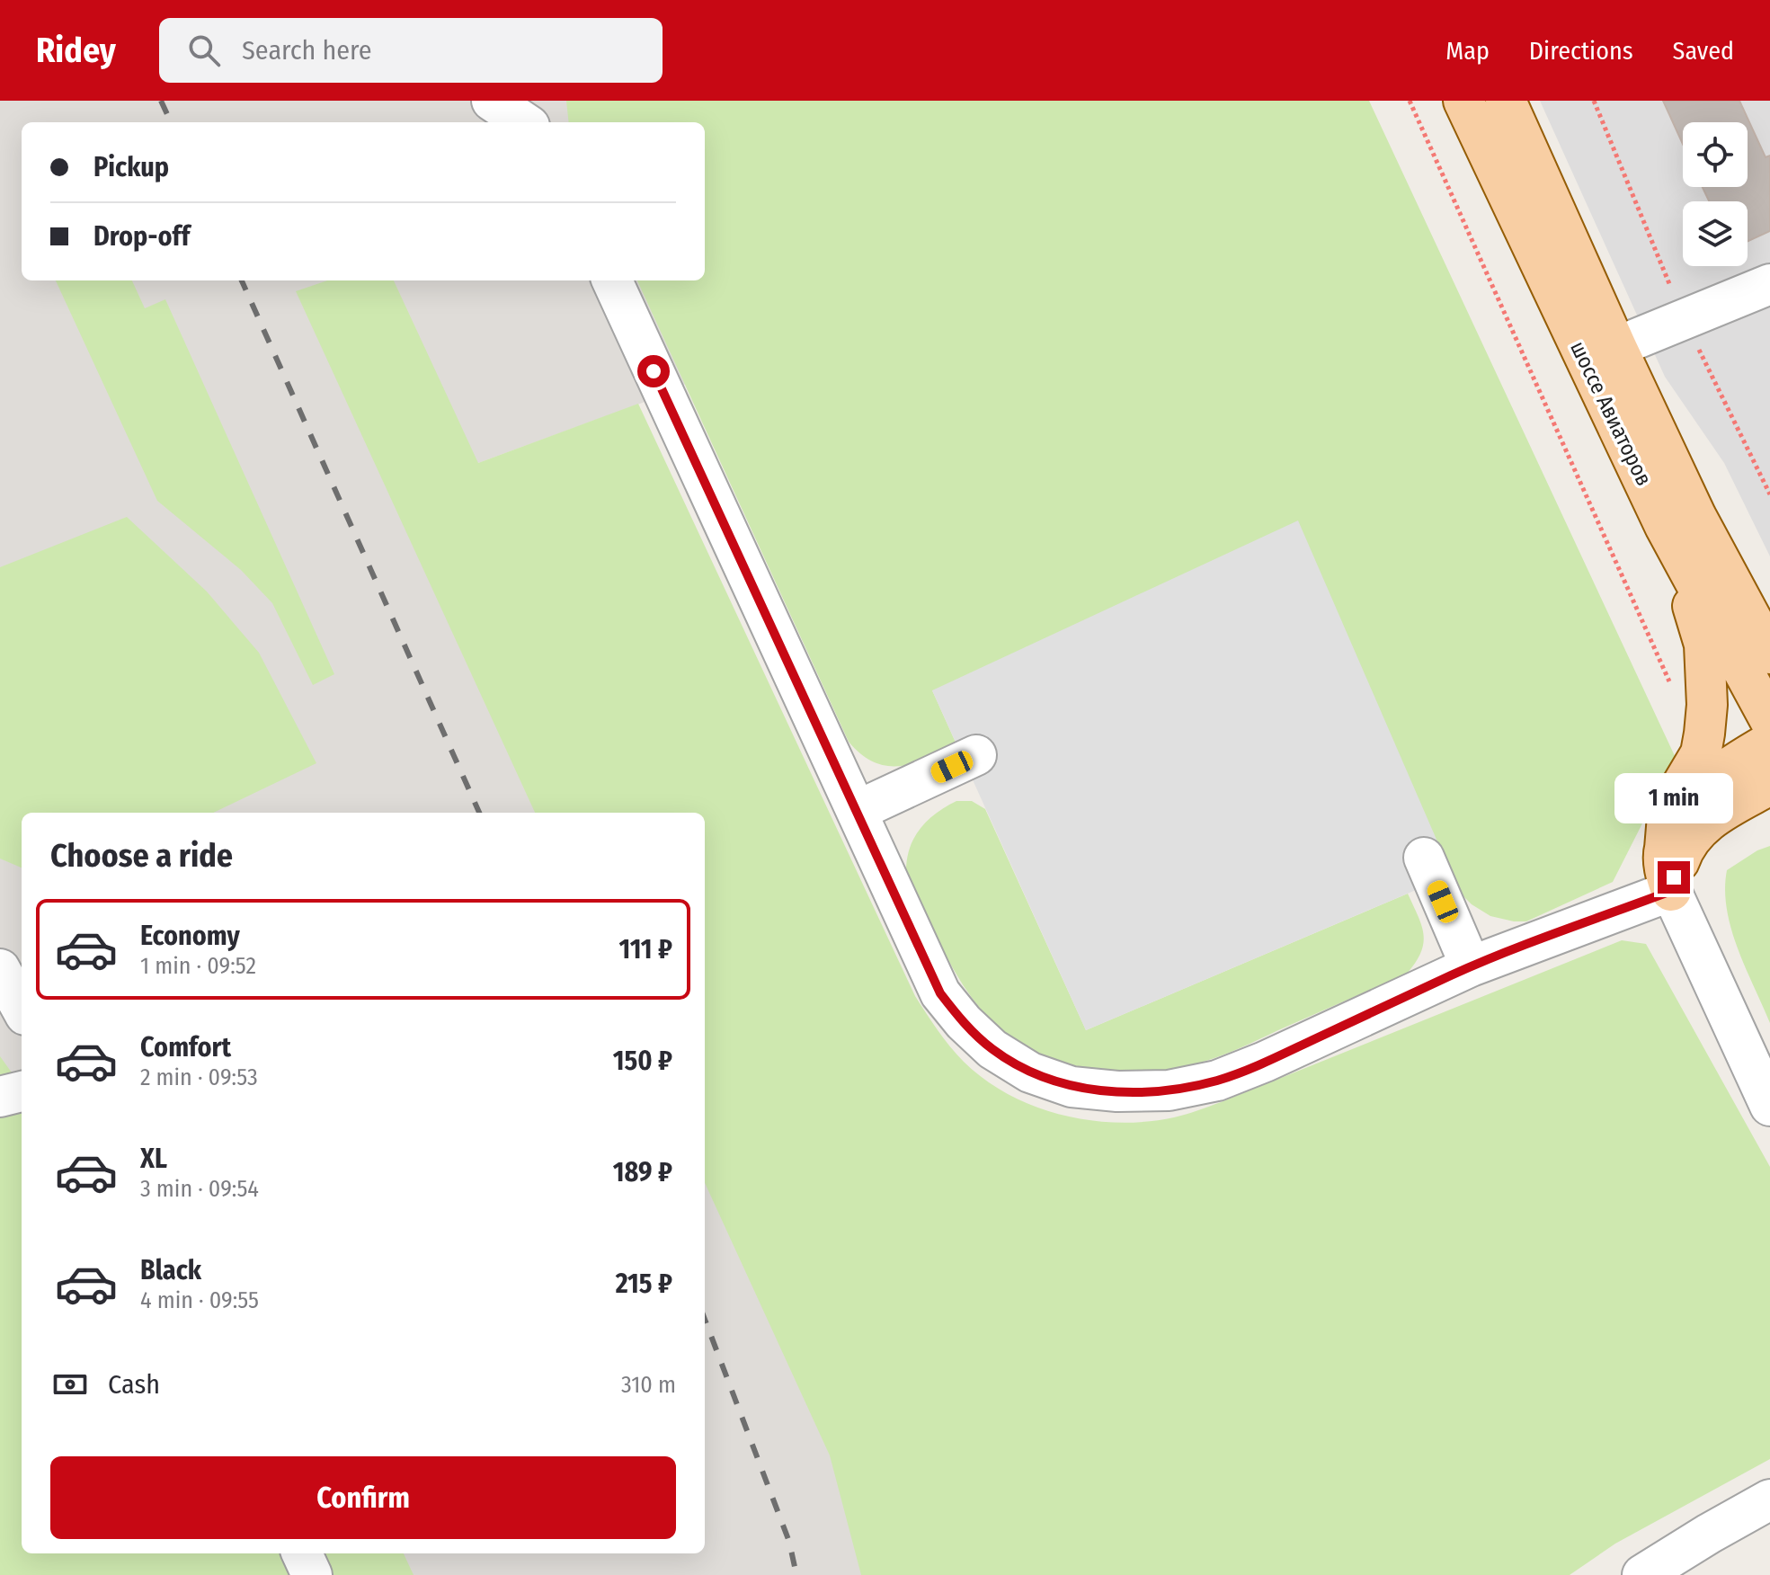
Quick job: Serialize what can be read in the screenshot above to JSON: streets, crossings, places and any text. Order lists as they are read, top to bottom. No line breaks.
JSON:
{"streets":{"main road":["шоссе Авиаторов"]},"page":{"header":"Ridey","search":"Search here","nav":["Map","Directions","Saved"],"banner":["Pickup","Drop-off"],"bubble":"1 min","heading":"Choose a ride","list":[{"name":"Economy","note":"1 min · 09:52","value":"111 ₽"},{"name":"Comfort","note":"2 min · 09:53","value":"150 ₽"},{"name":"XL","note":"3 min · 09:54","value":"189 ₽"},{"name":"Black","note":"4 min · 09:55","value":"215 ₽"}],"pay":["Cash","310 m"],"buttons":"Confirm"}}
